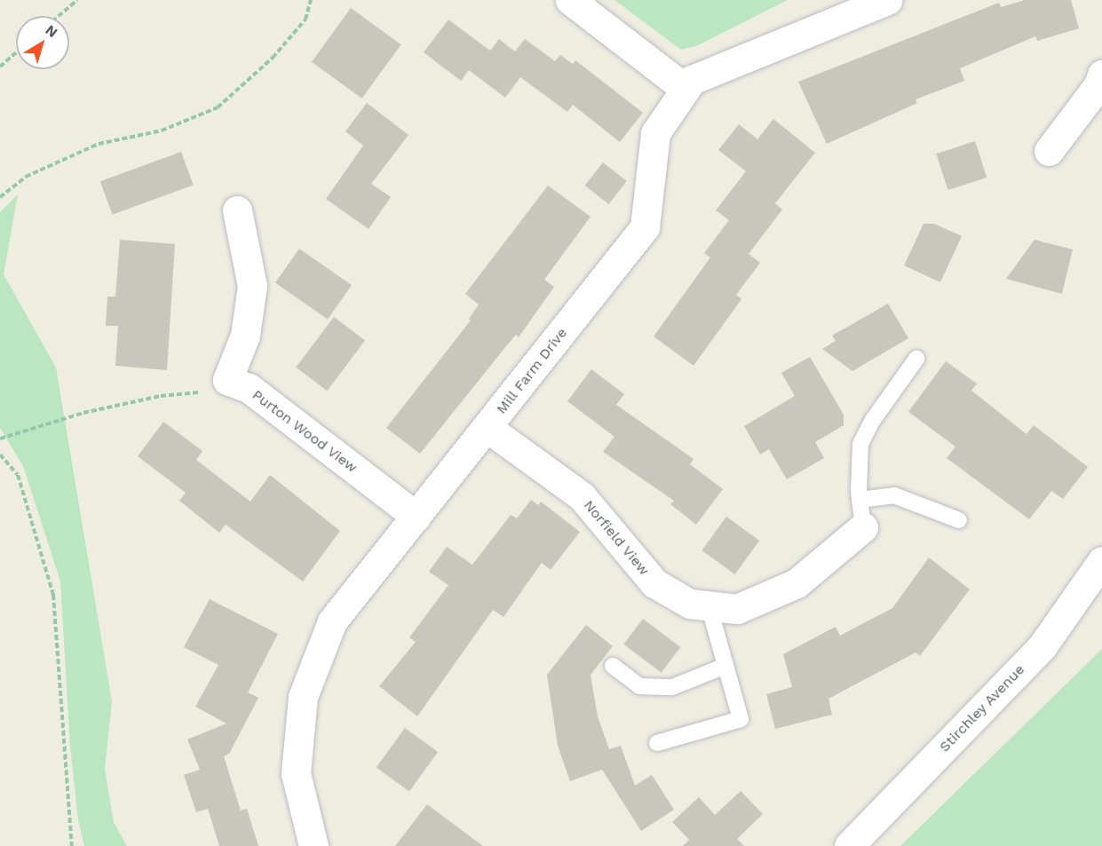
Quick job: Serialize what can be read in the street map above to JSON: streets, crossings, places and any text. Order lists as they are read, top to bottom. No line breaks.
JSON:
{"streets":{"street":["Mill Farm Drive","Purton Wood View","Norfield View","Stirchley Avenue"]},"crossings":[["Mill Farm Drive","Purton Wood View"],["Mill Farm Drive","Norfield View"]],"north":"top right"}
